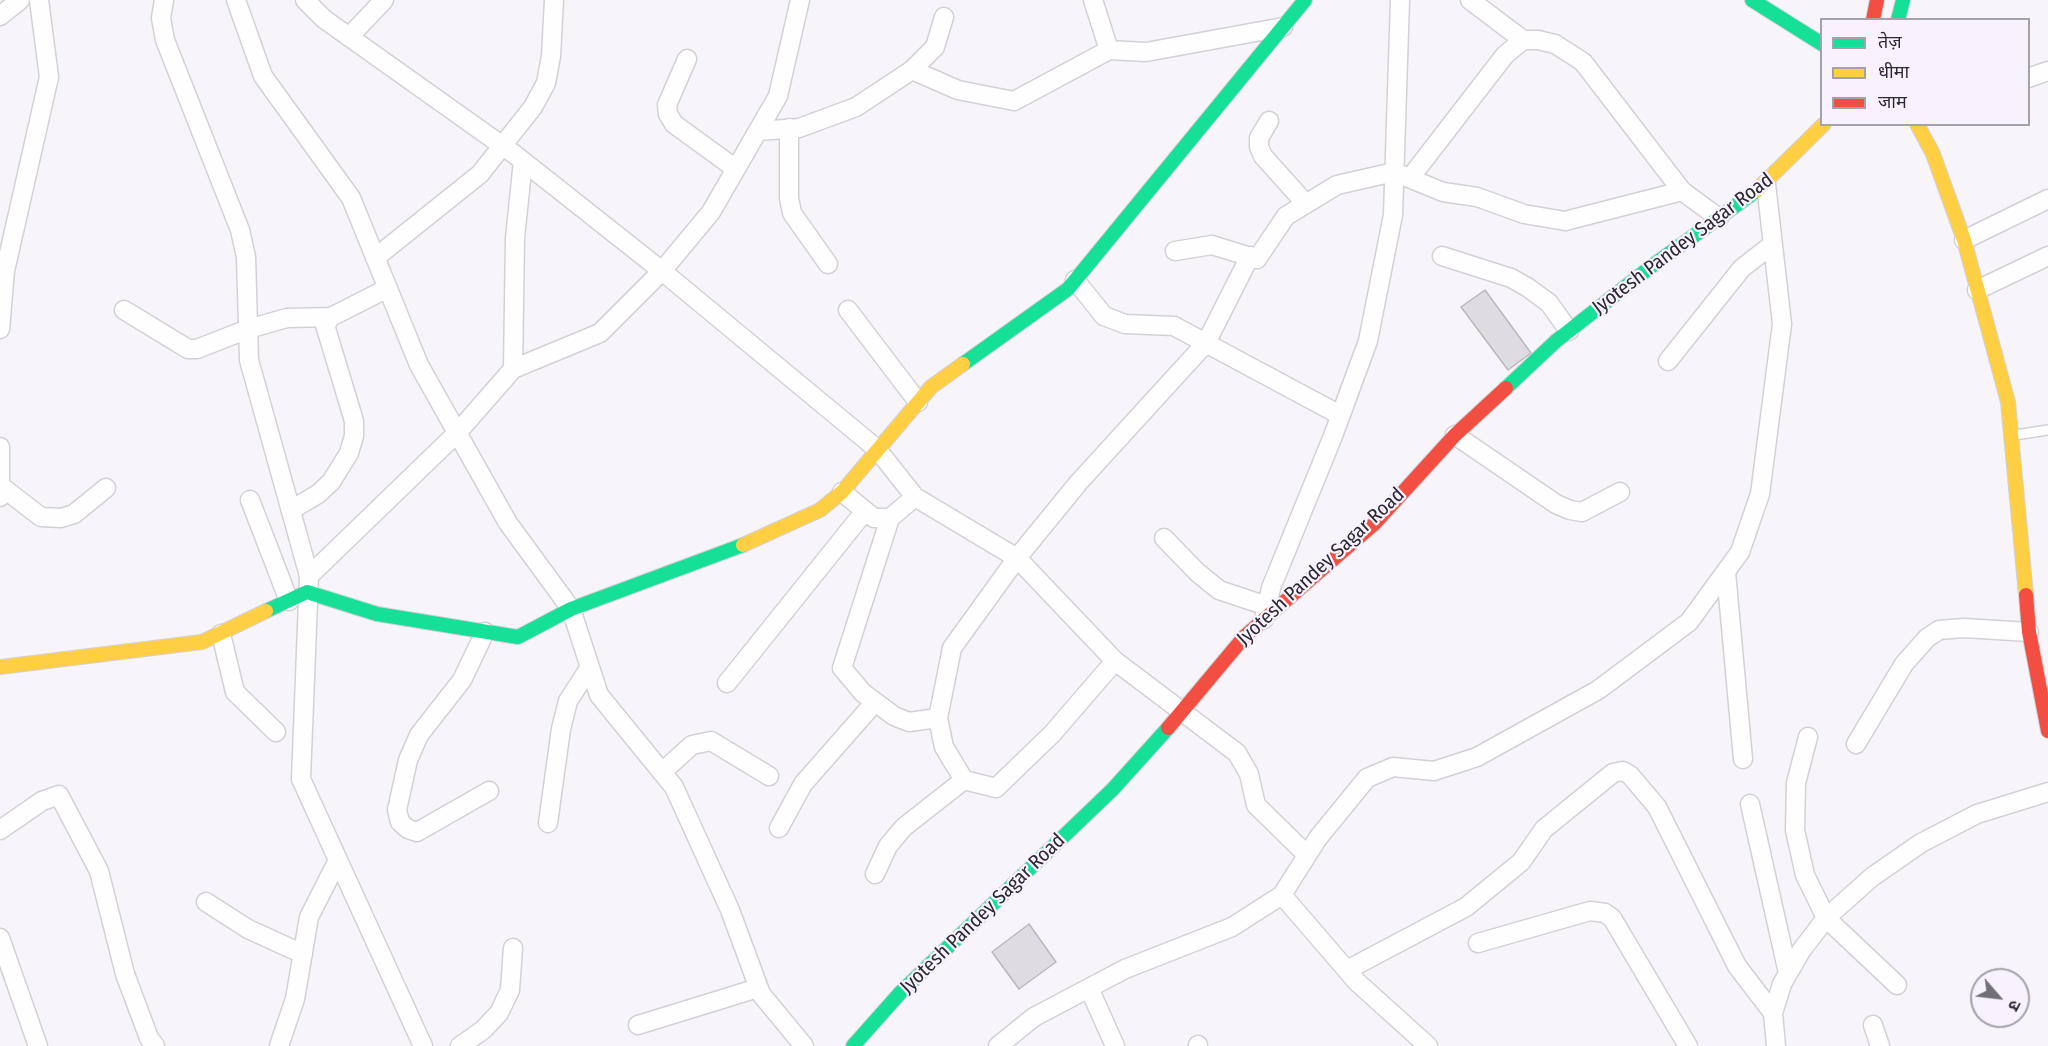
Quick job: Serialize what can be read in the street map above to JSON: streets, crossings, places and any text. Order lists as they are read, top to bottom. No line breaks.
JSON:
{"streets":{"main road":["Jyotesh Pandey Sagar Road"]},"legend":["तेज़","धीमा","जाम"],"north":"bottom right"}
